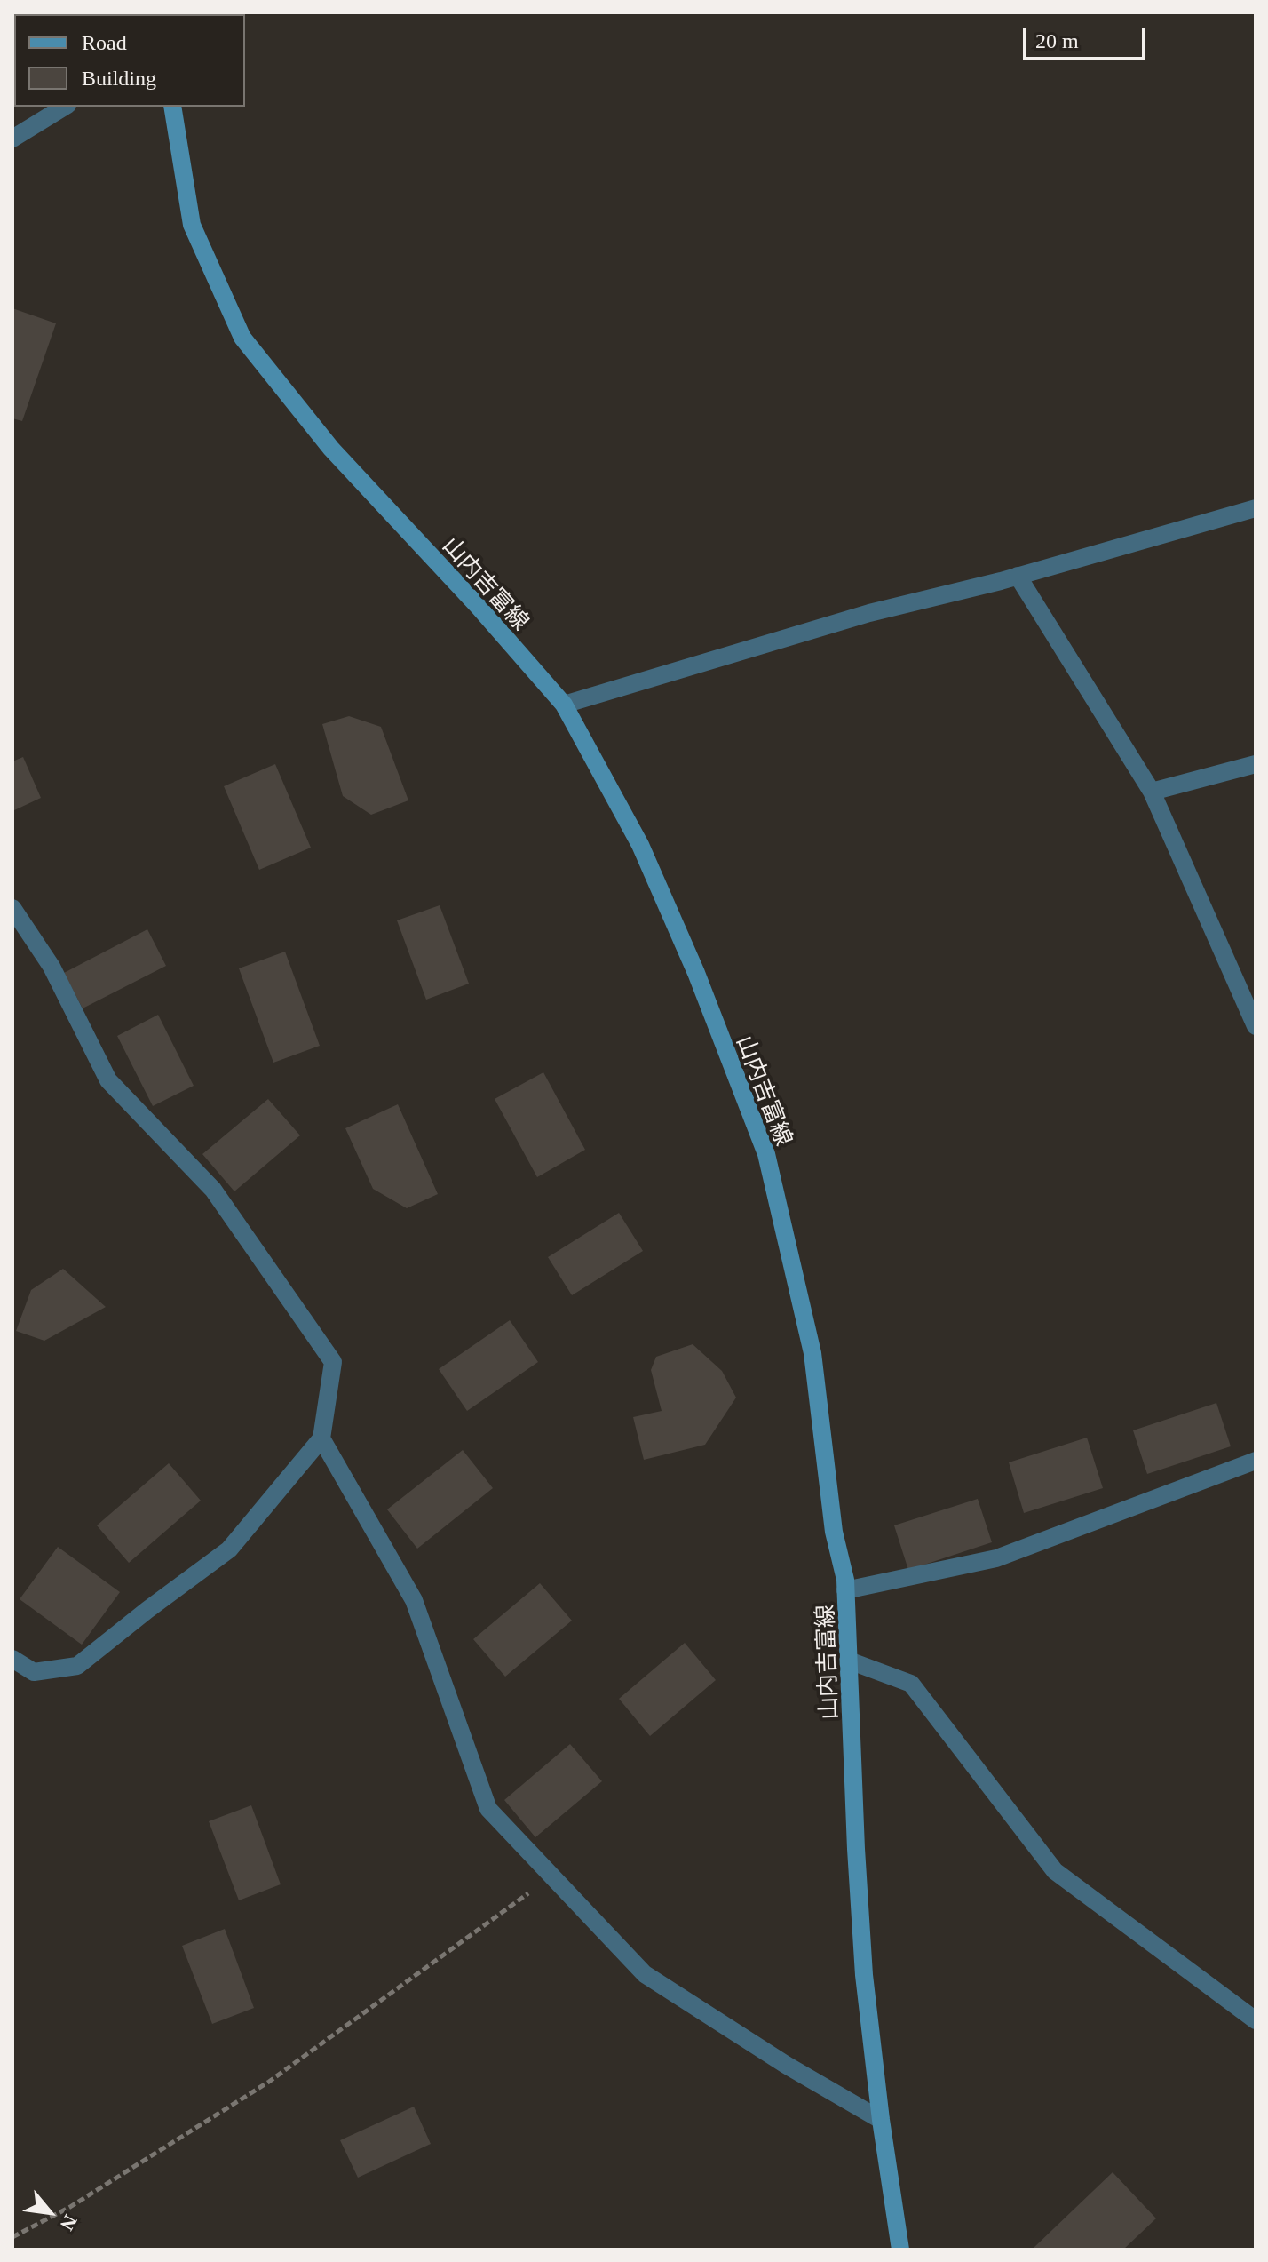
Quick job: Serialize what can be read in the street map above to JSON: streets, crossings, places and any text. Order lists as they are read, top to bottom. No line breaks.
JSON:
{"streets":{"main road":["山内吉富線"]},"legend":["Road","Building"],"scale_bar":"20 m","north":"bottom right"}
